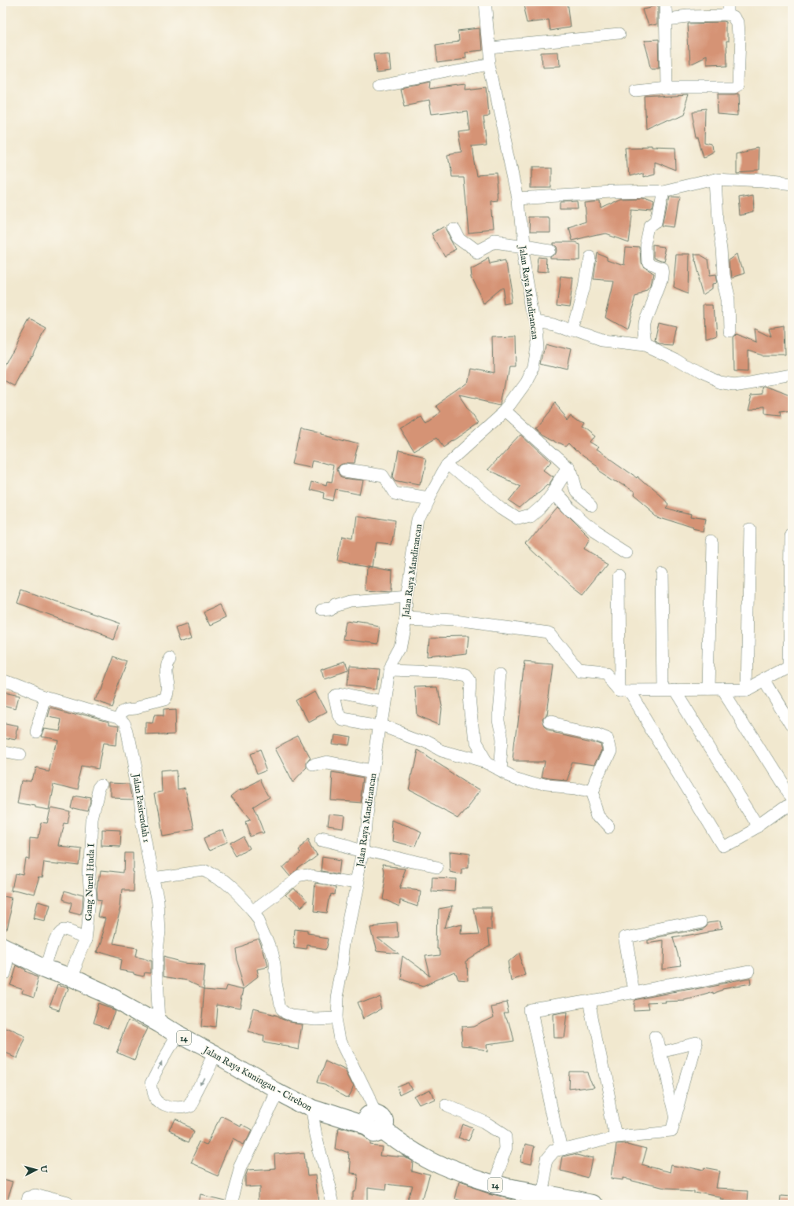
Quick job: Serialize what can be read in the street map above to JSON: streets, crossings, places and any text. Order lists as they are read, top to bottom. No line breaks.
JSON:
{"streets":{"highway":["Jalan Raya Mandirancan","14","Jalan Raya Kuningan - Cirebon"],"street":["Jalan Pasirendah 1","Gang Nurul Huda I"]},"crossings":[["Jalan Raya Mandirancan","Jalan Raya Kuningan - Cirebon"],["Jalan Pasirendah 1","Jalan Raya Kuningan - Cirebon"],["Gang Nurul Huda I","Jalan Raya Kuningan - Cirebon"]],"north":"right"}
